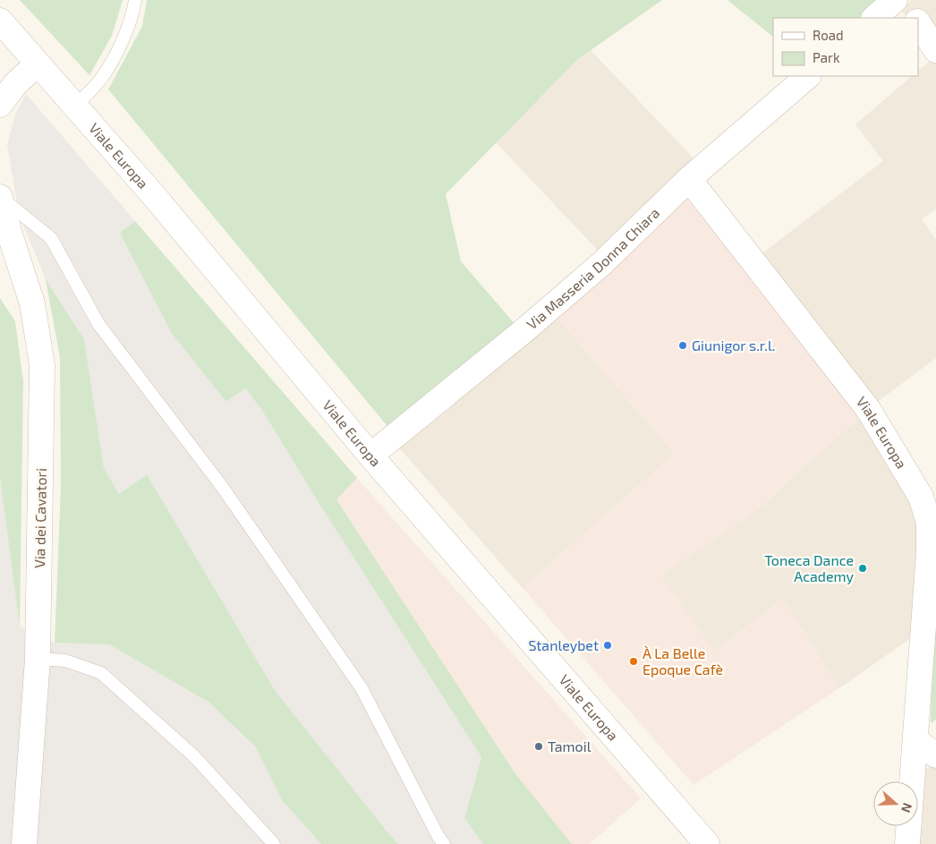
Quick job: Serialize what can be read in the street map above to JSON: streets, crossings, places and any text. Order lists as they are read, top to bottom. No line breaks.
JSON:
{"streets":{"street":["Viale Europa","Via Masseria Donna Chiara","Via dei Cavatori"]},"crossings":[["Viale Europa","Via Masseria Donna Chiara"]],"places":["Giunigor s.r.l.","Toneca Dance Academy","Stanleybet","À La Belle Epoque Cafè","Tamoil"],"legend":["Road","Park"],"north":"right"}
